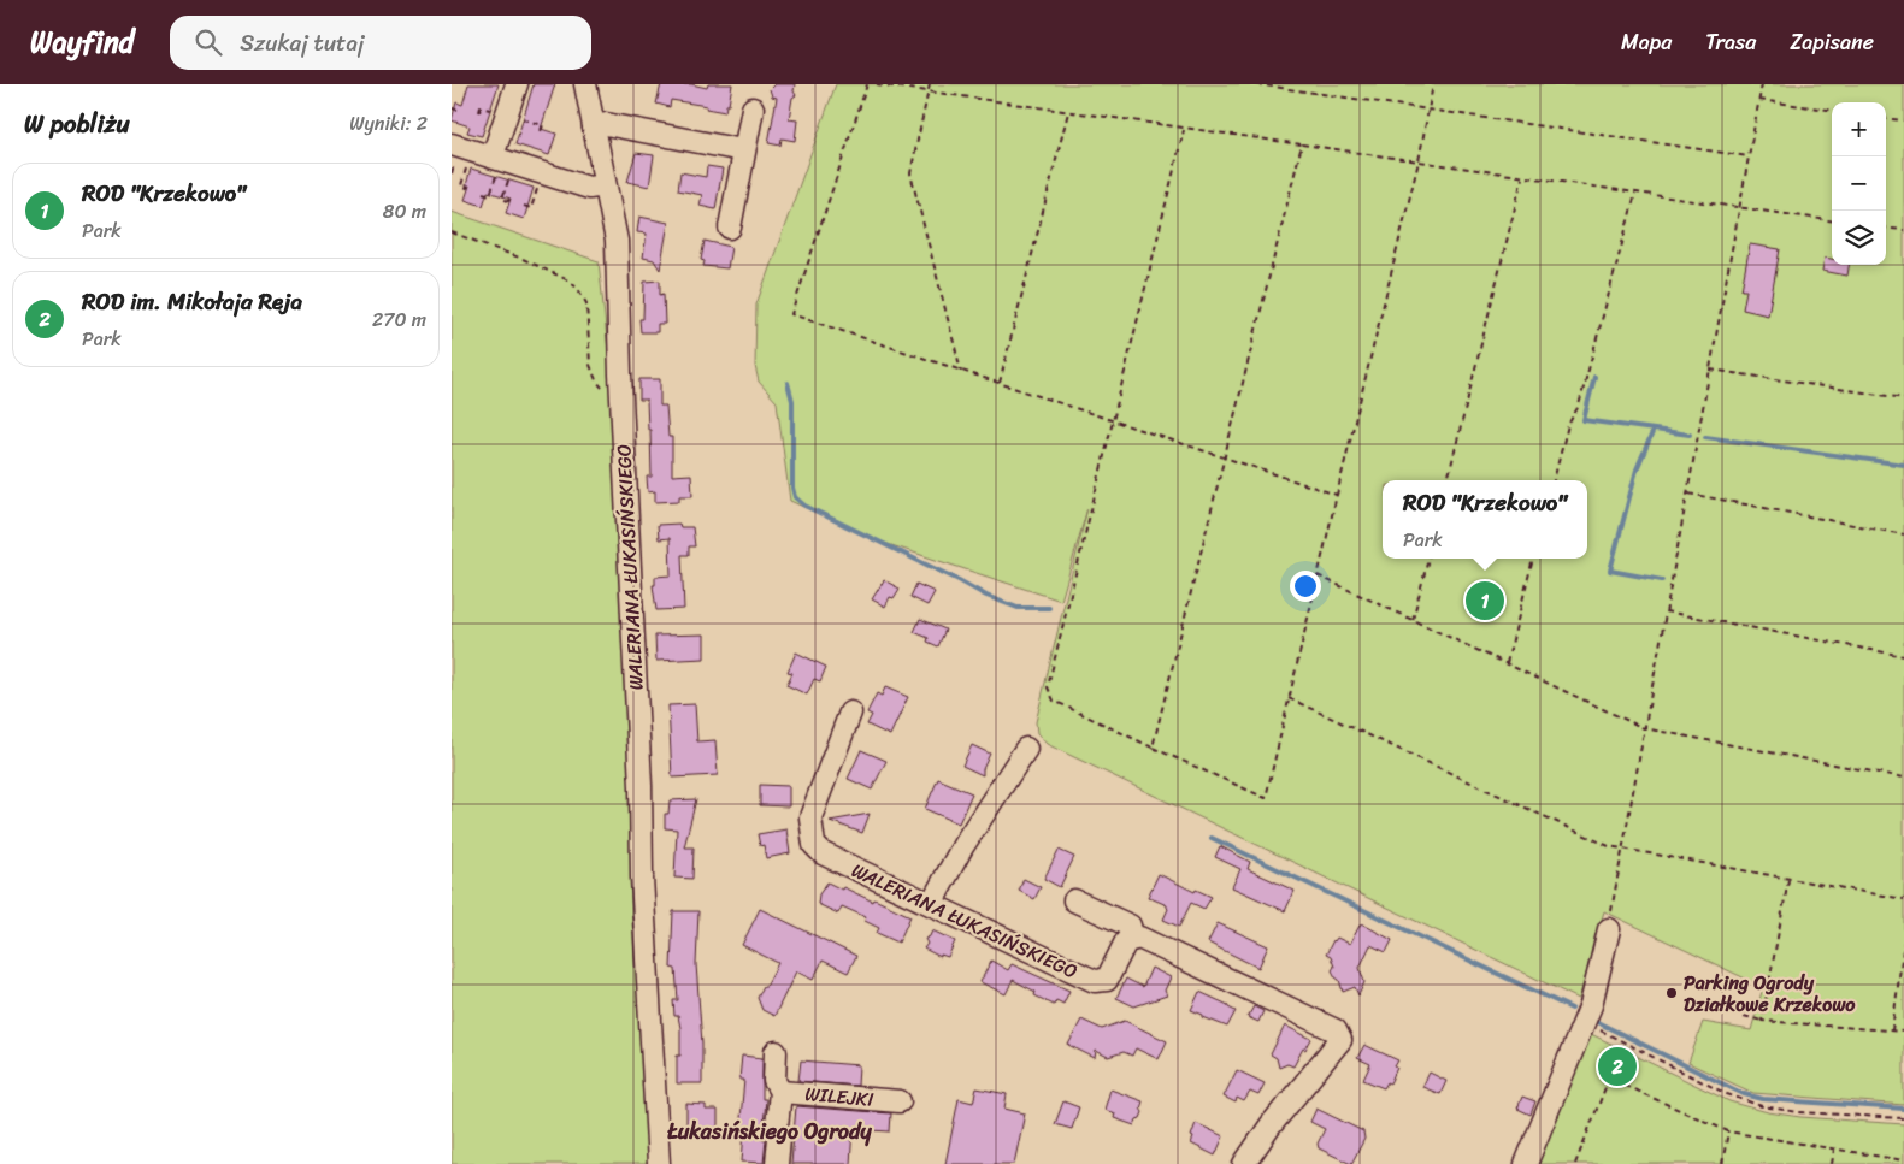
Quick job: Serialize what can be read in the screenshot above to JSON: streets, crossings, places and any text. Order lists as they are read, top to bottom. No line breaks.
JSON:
{"streets":{"street":["WALERIANA ŁUKASIŃSKIEGO","WILEJKI"]},"districts":["Łukasińskiego Ogrody"],"places":["Parking Ogrody Działkowe Krzekowo"],"page":{"header":"Wayfind","search":"Szukaj tutaj","nav":["Mapa","Trasa","Zapisane"],"heading":["W pobliżu","Wyniki: 2"],"map_buttons":["+","−"],"list":[{"mark":"1","name":"ROD \"Krzekowo\"","note":"Park","value":"80 m"},{"mark":"2","name":"ROD im. Mikołaja Reja","note":"Park","value":"270 m"}],"popup":["ROD \"Krzekowo\"","Park"],"pins":["1","2"]}}
